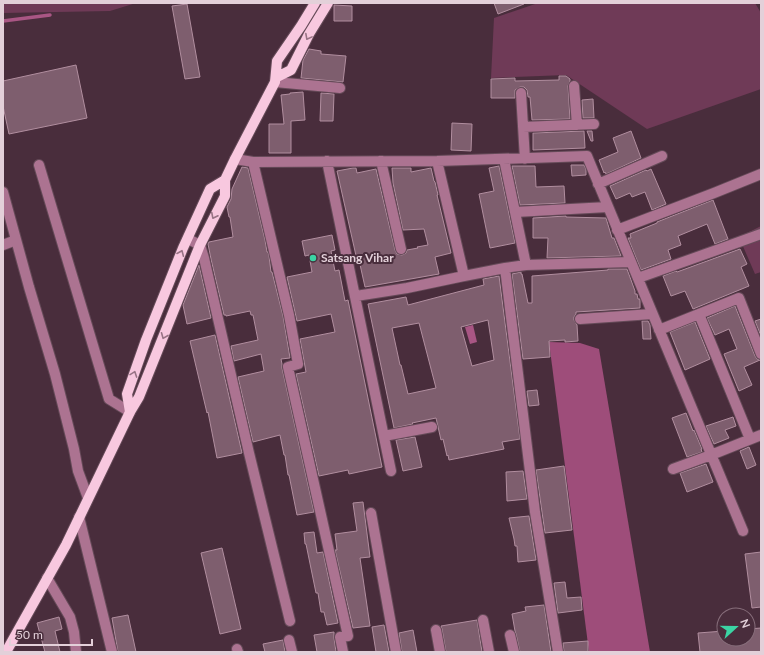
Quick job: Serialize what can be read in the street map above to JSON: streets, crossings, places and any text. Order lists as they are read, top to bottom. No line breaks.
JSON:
{"places":["Satsang Vihar"],"scale_bar":"50 m","north":"right"}
